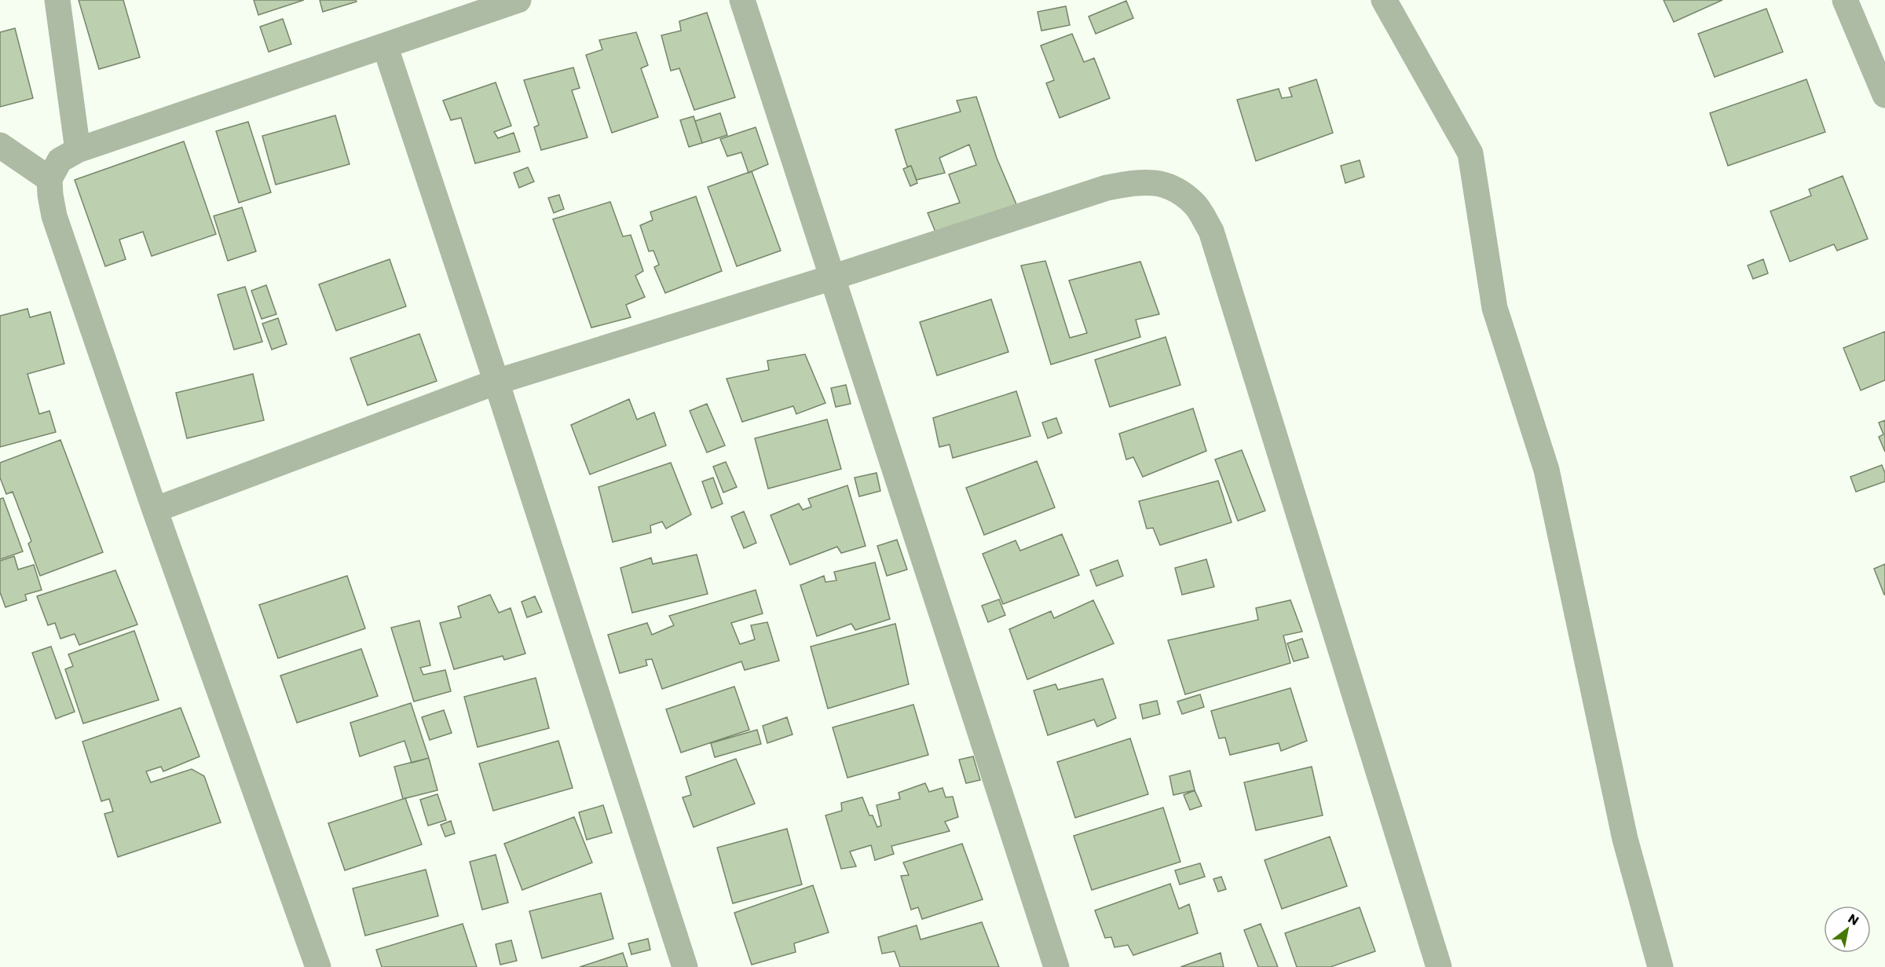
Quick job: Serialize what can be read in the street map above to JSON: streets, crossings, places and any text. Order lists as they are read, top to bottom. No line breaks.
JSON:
{"north":"top right"}
